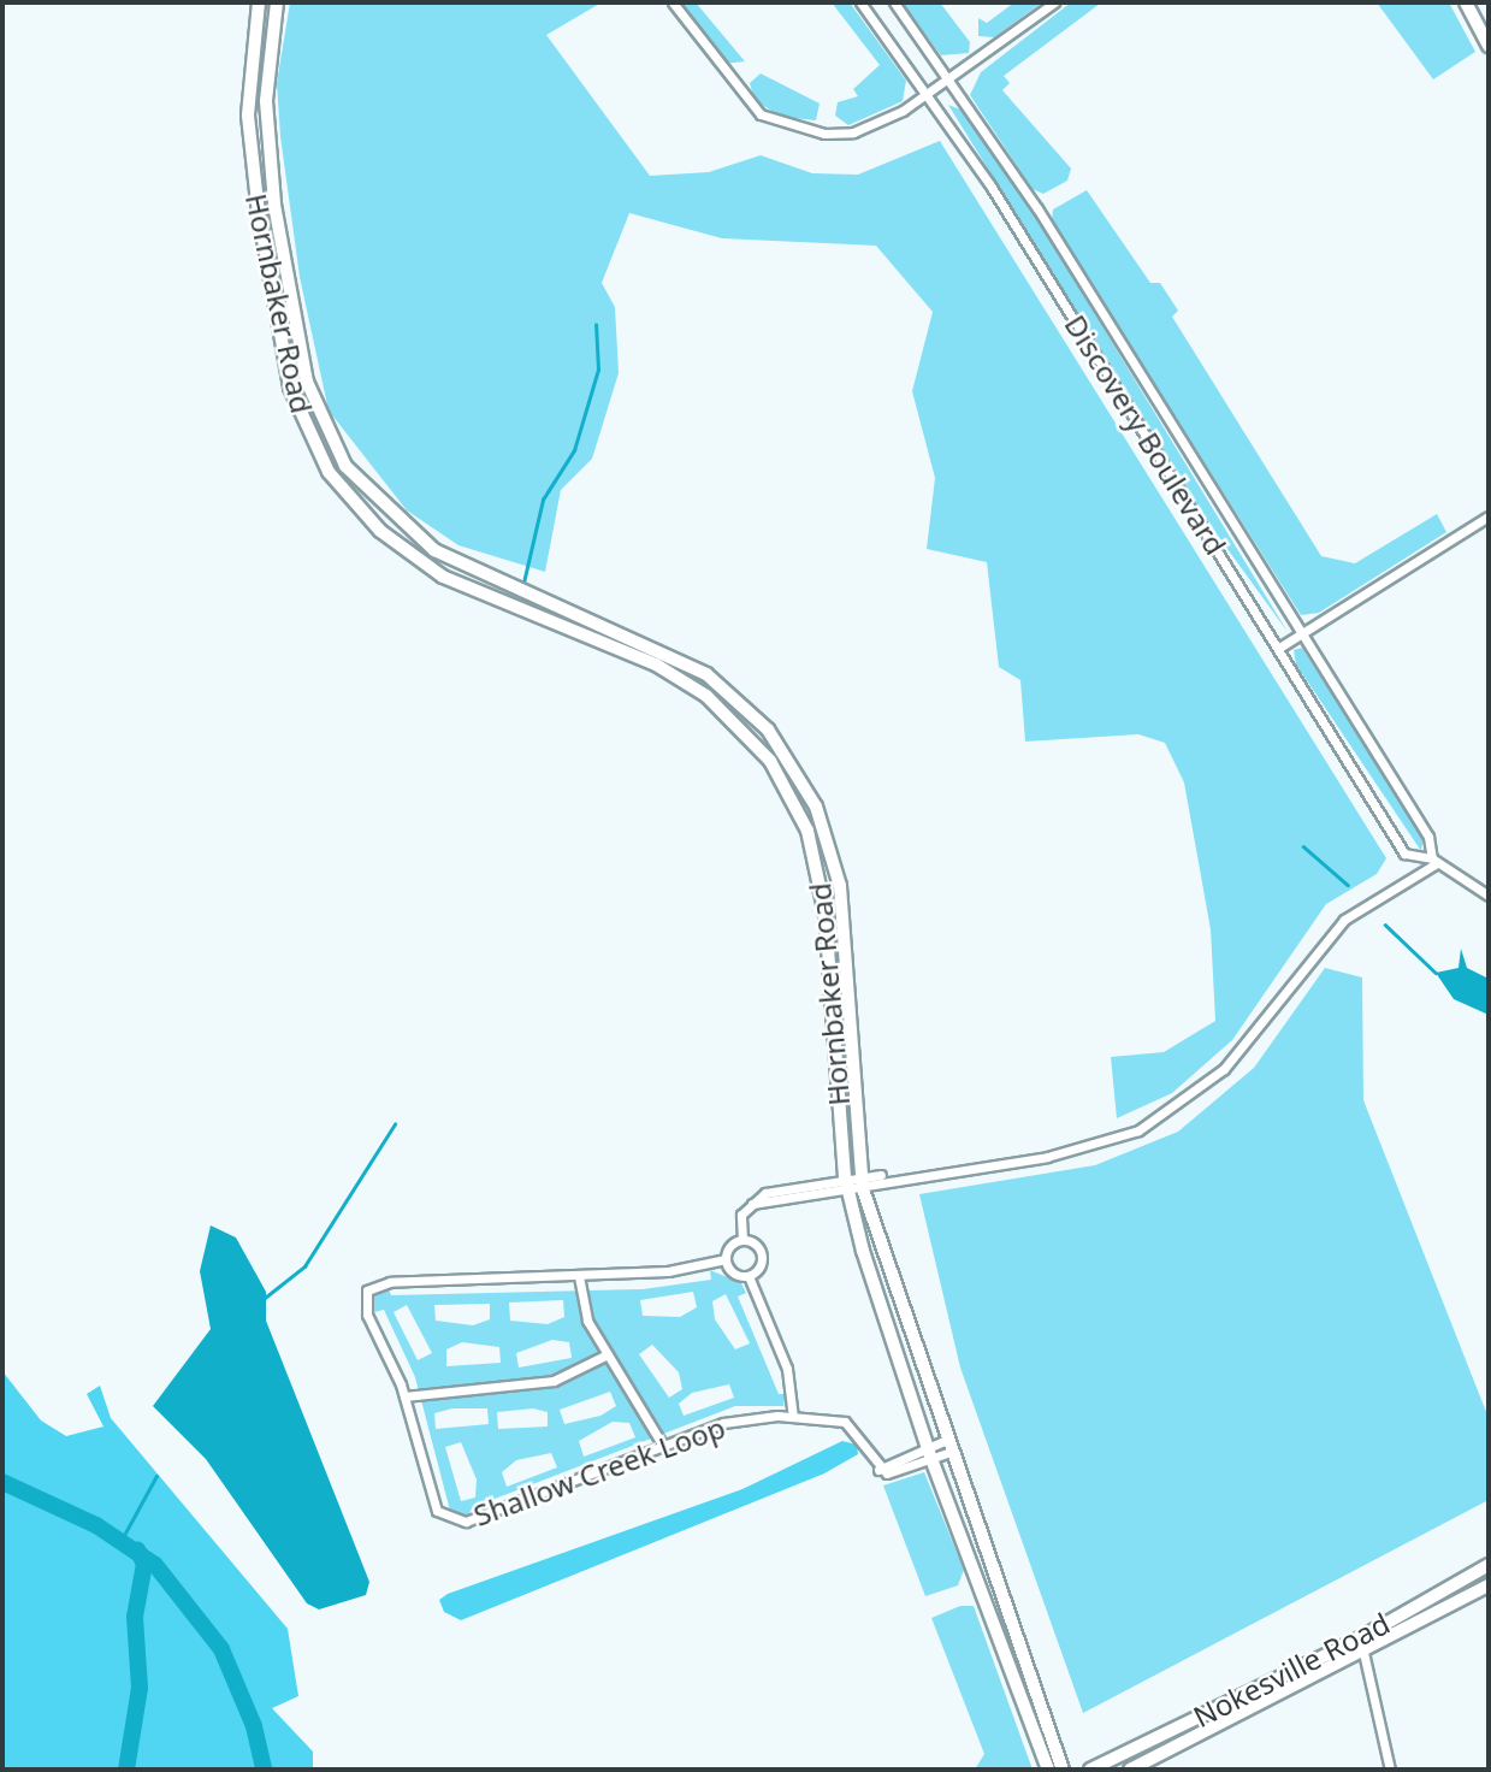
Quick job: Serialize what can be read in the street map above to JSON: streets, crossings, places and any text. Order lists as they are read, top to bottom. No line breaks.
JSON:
{"streets":{"highway":["Nokesville Road"],"main road":["Hornbaker Road"],"street":["Discovery Boulevard","Shallow Creek Loop"]},"crossings":[["Hornbaker Road","Shallow Creek Loop"]]}
